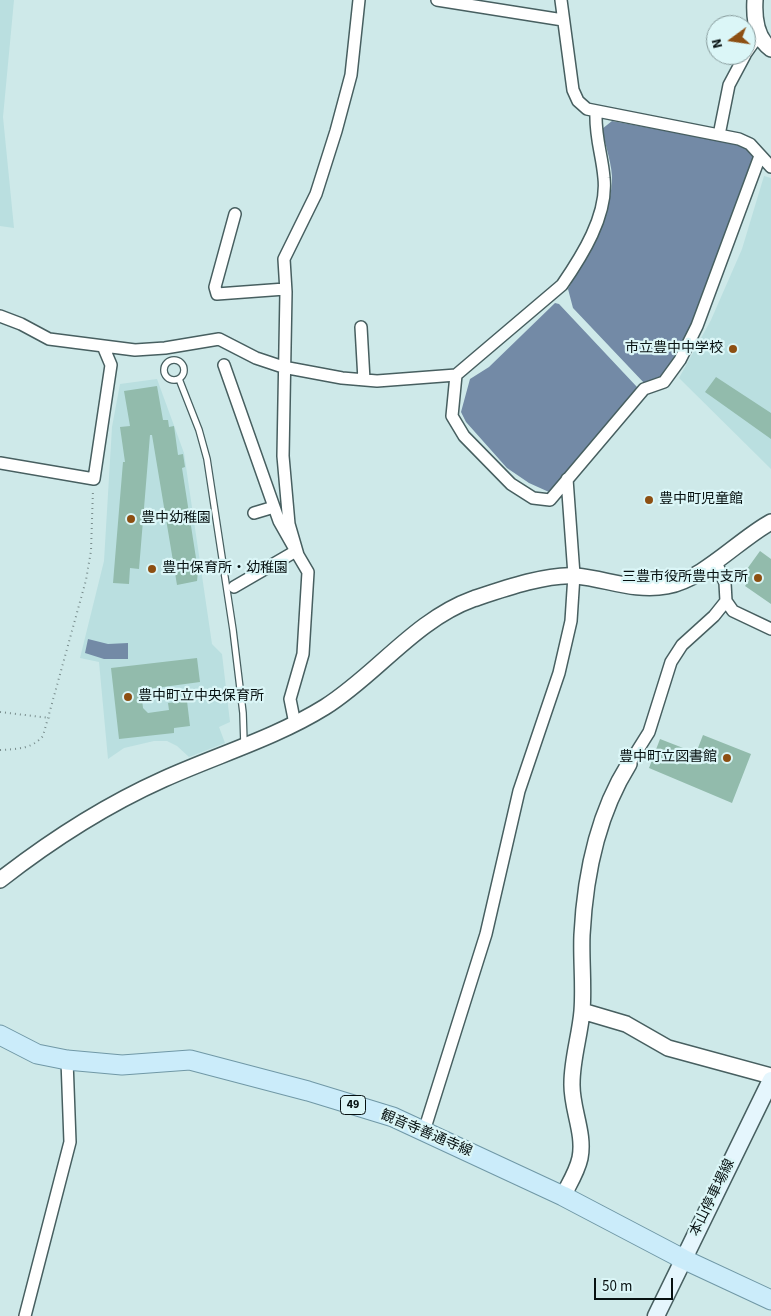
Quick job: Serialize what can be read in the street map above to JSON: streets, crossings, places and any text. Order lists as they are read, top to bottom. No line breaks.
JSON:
{"streets":{"main road":["49","観音寺善通寺線","本山停車場線"]},"crossings":[["観音寺善通寺線","本山停車場線"]],"places":["市立豊中中学校","豊中町児童館","豊中幼稚園","豊中保育所・幼稚園","三豊市役所豊中支所","豊中町立中央保育所","豊中町立図書館"],"scale_bar":"50 m","north":"left"}
